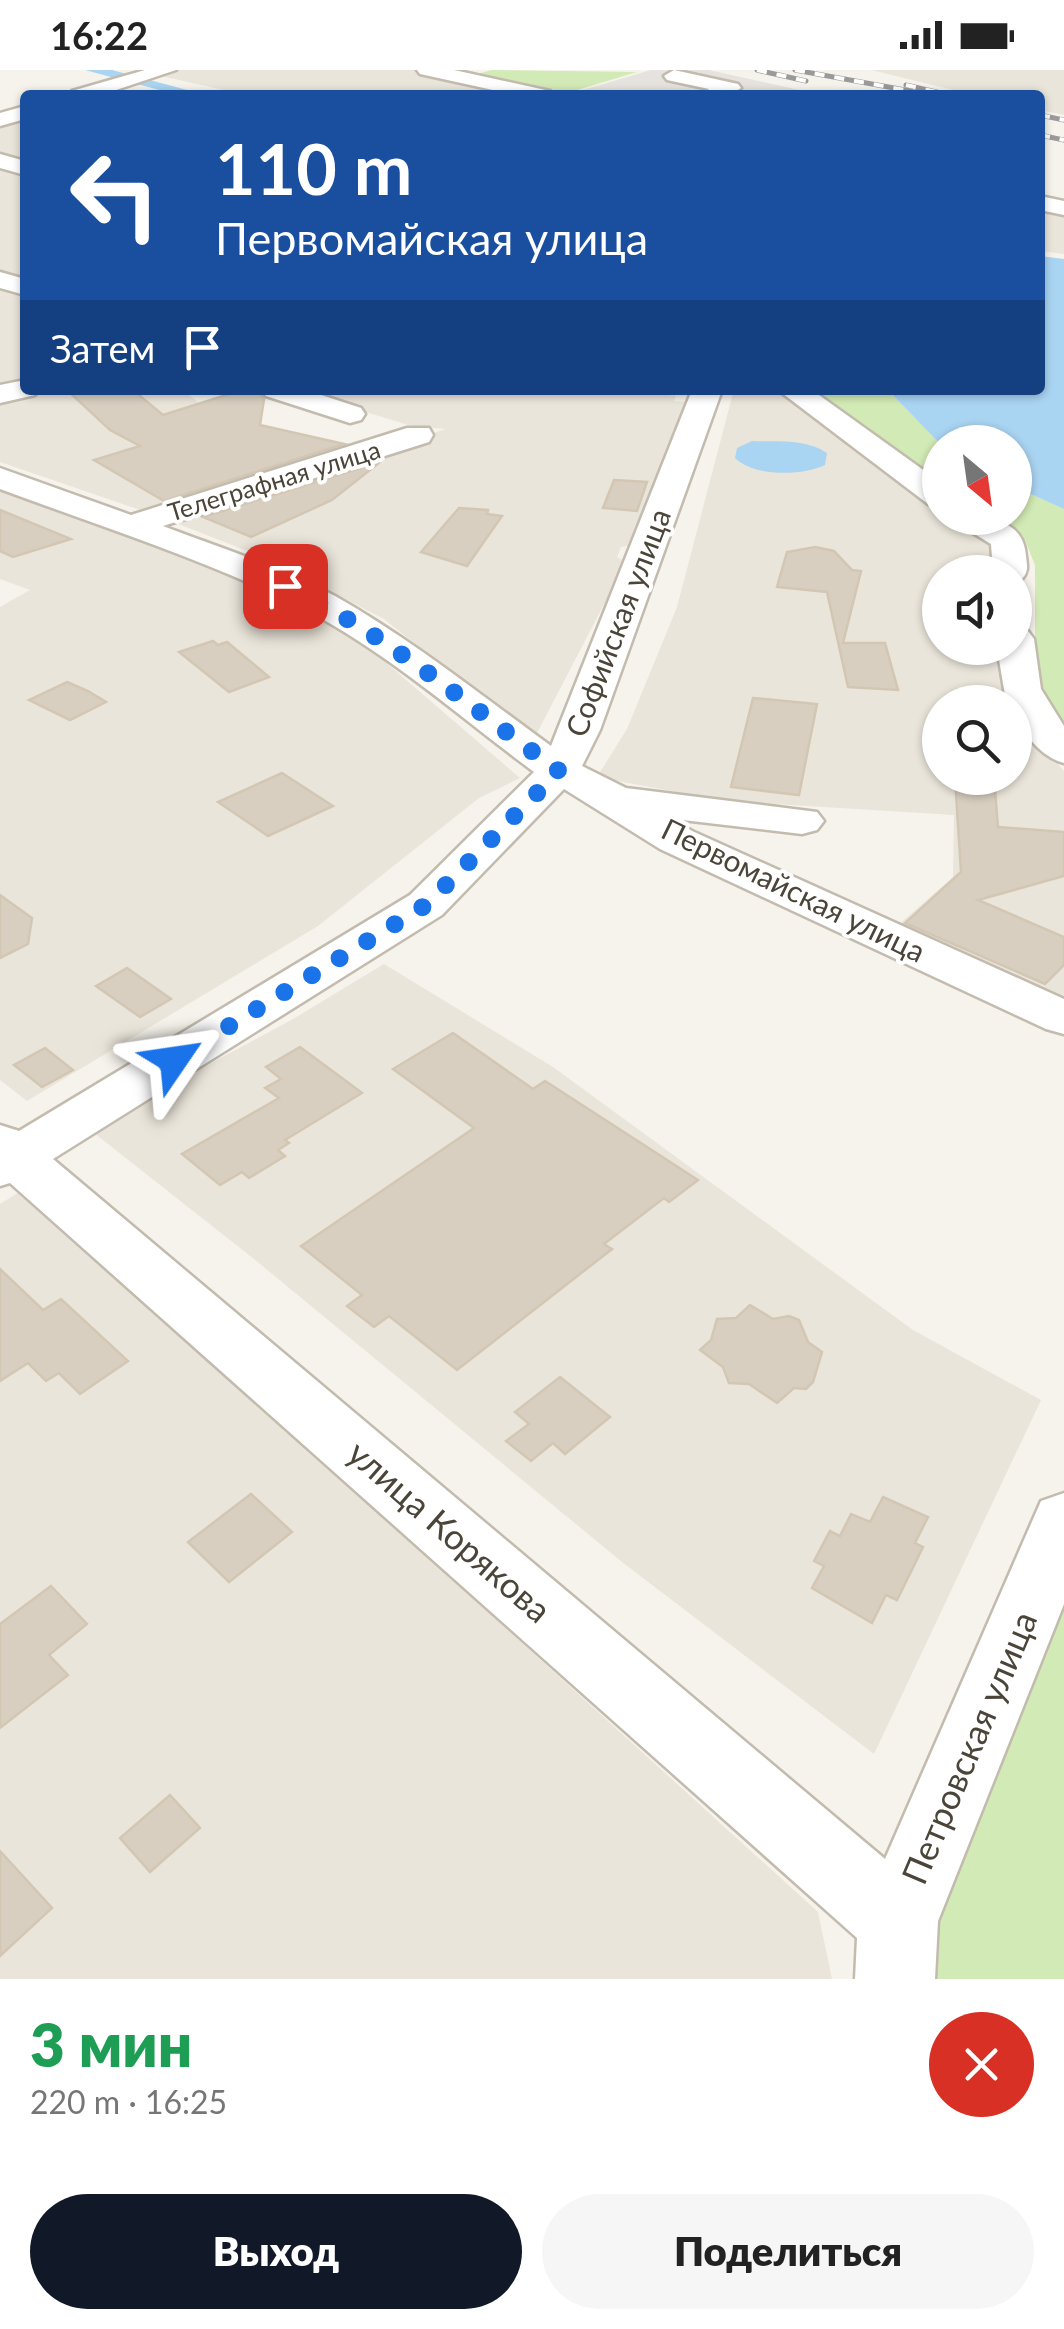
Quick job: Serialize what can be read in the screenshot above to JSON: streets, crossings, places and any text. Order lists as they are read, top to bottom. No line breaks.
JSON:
{"streets":{"street":["Телеграфная улица","Софийская улица","Первомайская улица","улица Корякова","Петровская улица"]},"crossings":[["Телеграфная улица","Первомайская улица"],["Софийская улица","Первомайская улица"],["Софийская улица","улица Корякова"],["улица Корякова","Петровская улица"]],"north":"bottom right","page":{"status":"16:22","turn":["110 m","Первомайская улица"],"then":"Затем","heading":["3 мин","220 m · 16:25"],"buttons":["Выход","Поделиться"]}}
